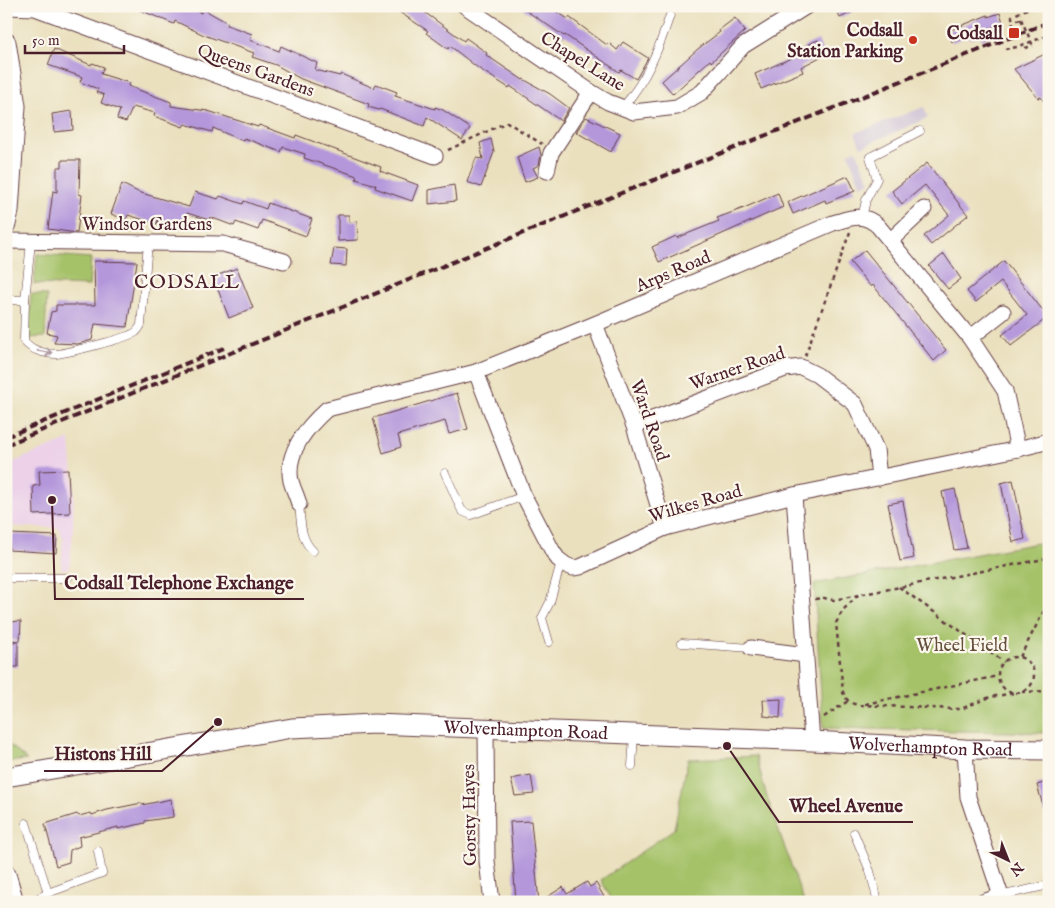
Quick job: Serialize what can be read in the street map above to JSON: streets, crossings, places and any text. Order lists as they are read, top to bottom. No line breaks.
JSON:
{"streets":{"street":["Chapel Lane","Queens Gardens","Windsor Gardens","Arps Road","Warner Road","Ward Road","Wilkes Road","Wolverhampton Road","Gorsty Hayes"]},"crossings":[["Arps Road","Ward Road"],["Warner Road","Ward Road"],["Warner Road","Wilkes Road"],["Ward Road","Wilkes Road"],["Wolverhampton Road","Gorsty Hayes"]],"districts":["CODSALL"],"parks":["Wheel Field"],"places":{"transit":["Codsall"],"other":["Codsall Station Parking","Codsall Telephone Exchange","Histons Hill","Wheel Avenue"]},"scale_bar":"50 m","north":"bottom right"}
